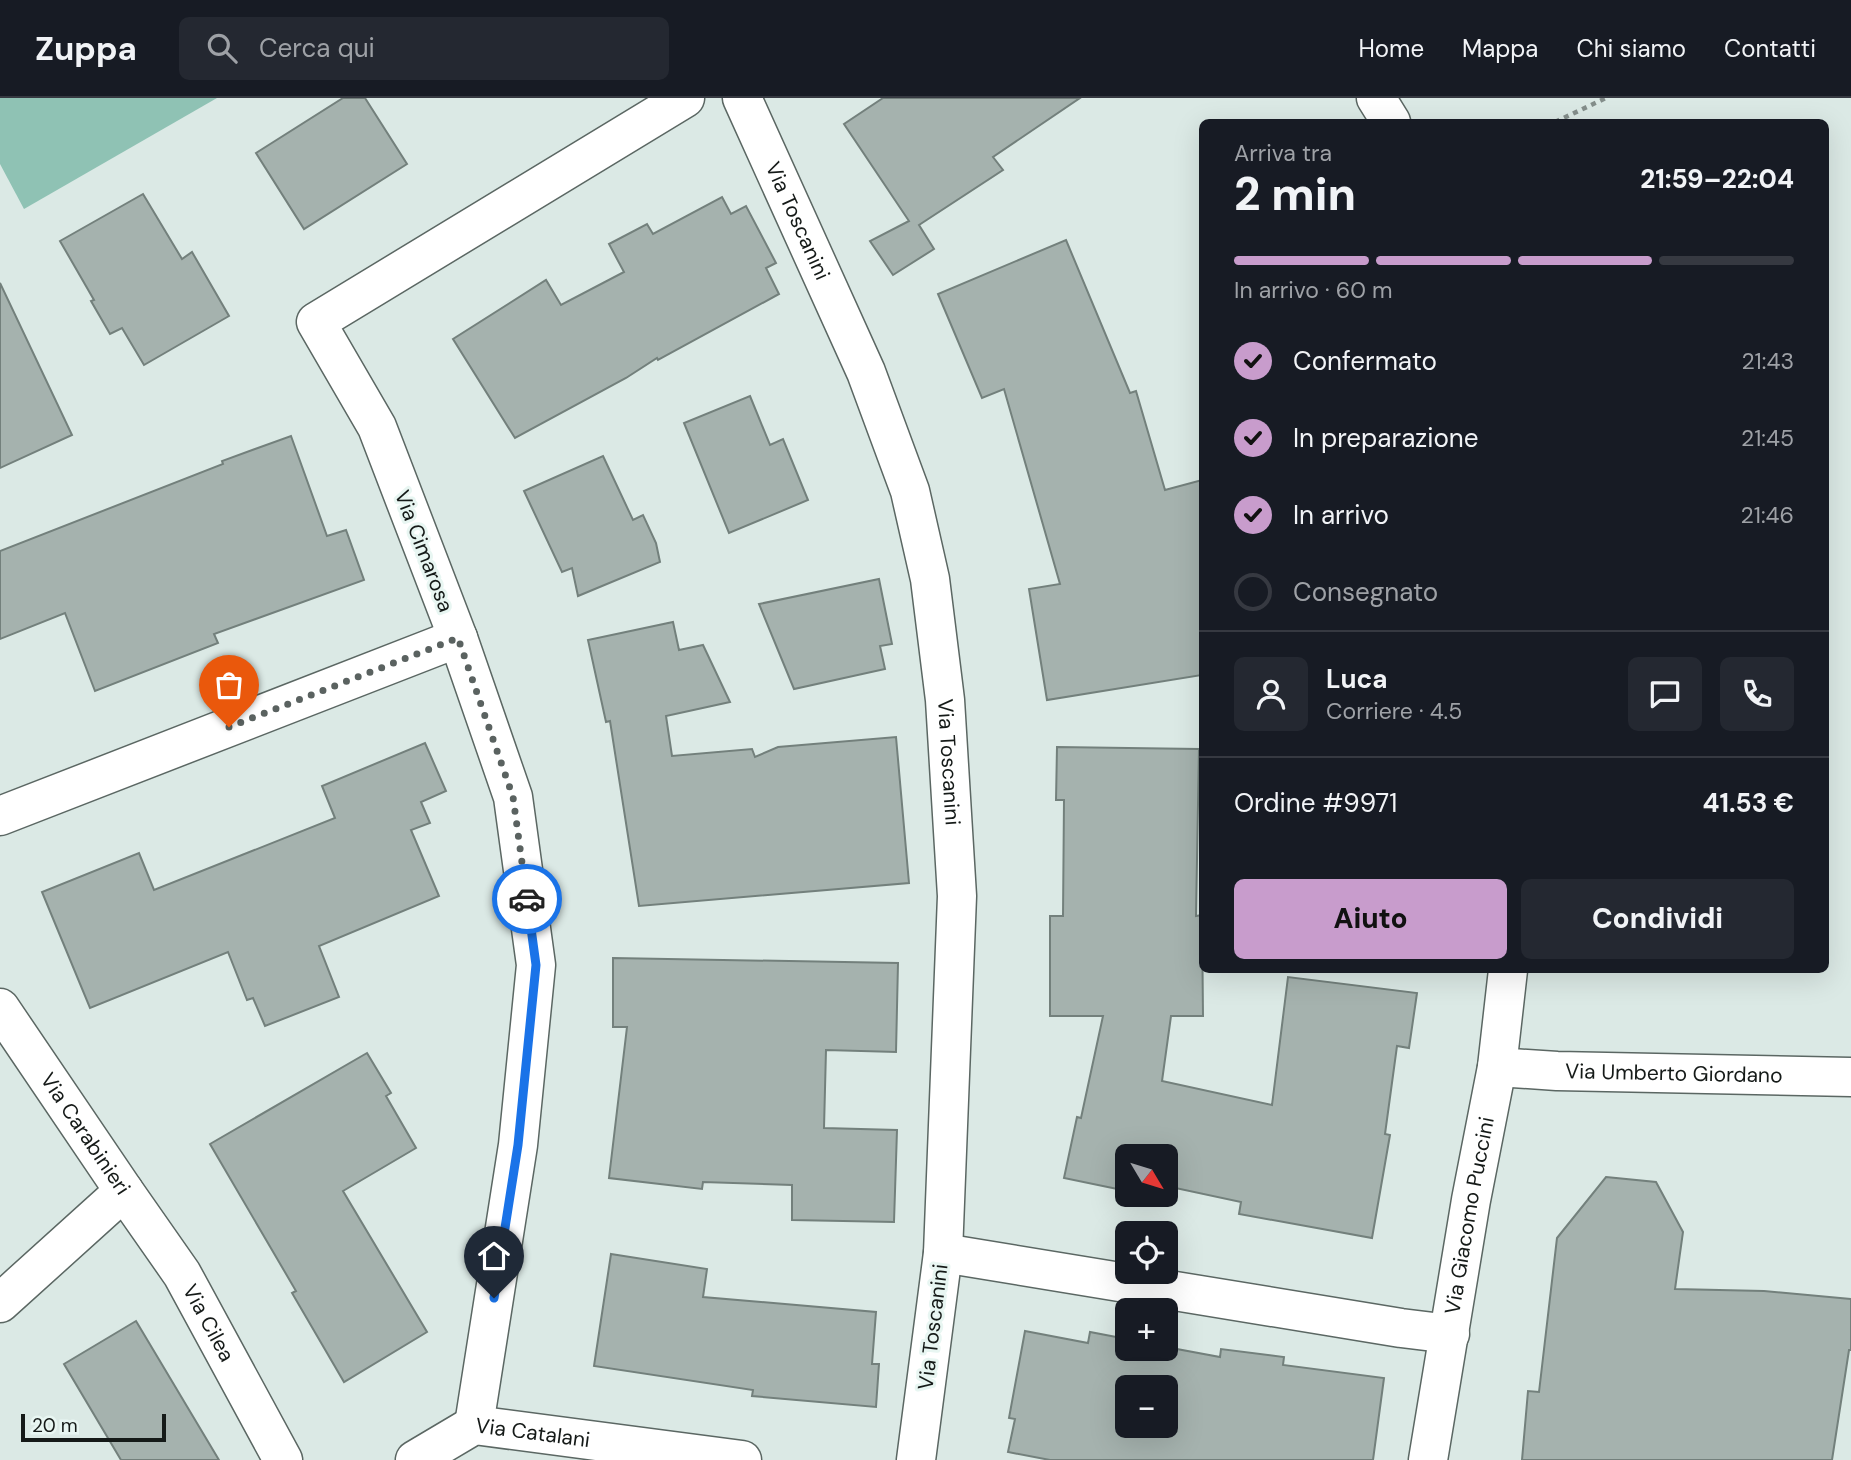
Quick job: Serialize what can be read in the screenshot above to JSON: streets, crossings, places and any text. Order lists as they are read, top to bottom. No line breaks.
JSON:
{"streets":{"street":["Via Toscanini","Via Cimarosa","Via Umberto Giordano","Via Carabinieri","Via Giacomo Puccini","Via Cilea","Via Catalani"]},"crossings":[["Via Cimarosa","Via Catalani"],["Via Umberto Giordano","Via Giacomo Puccini"],["Via Carabinieri","Via Cilea"]],"scale_bar":"20 m","north":"bottom right","page":{"header":"Zuppa","search":"Cerca qui","nav":["Home","Mappa","Chi siamo","Contatti"],"heading":["2 min","Arriva tra","21:59–22:04"],"panel":["Luca","Corriere · 4.5","Ordine #9971","41.53 €"],"bar":"In arrivo · 60 m","list":[["Confermato","21:43"],["In preparazione","21:45"],["In arrivo","21:46"],"Consegnato"],"buttons":["Aiuto","Condividi"],"map_buttons":["+","−"],"scale":"20 m"}}
